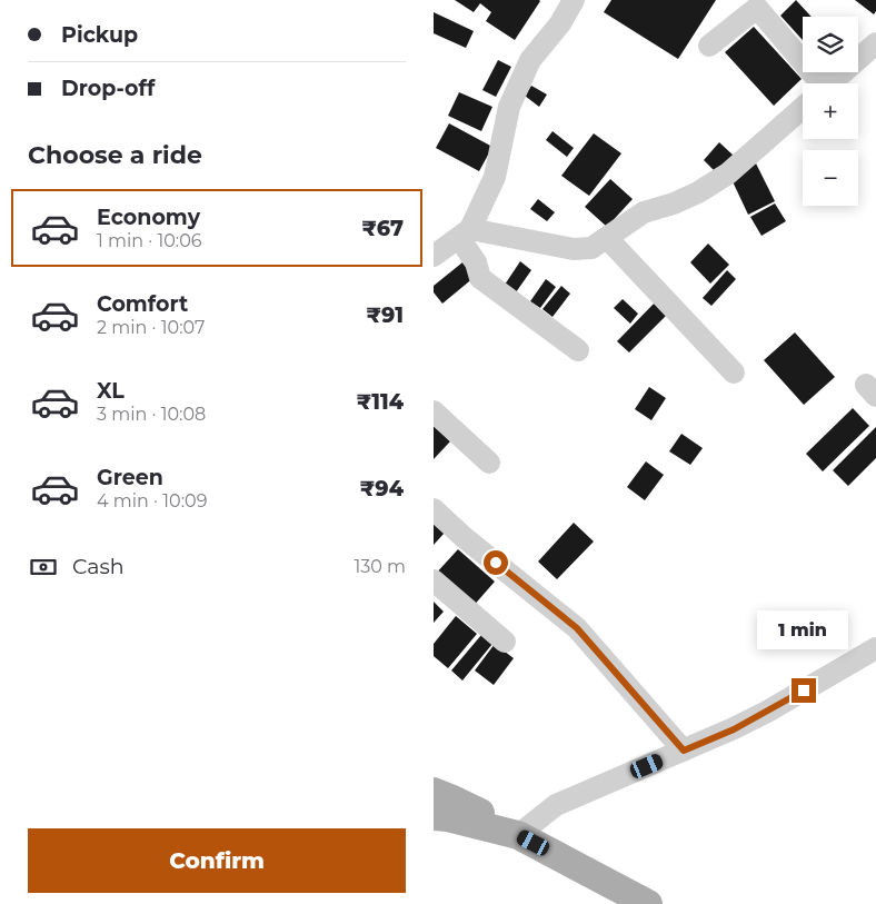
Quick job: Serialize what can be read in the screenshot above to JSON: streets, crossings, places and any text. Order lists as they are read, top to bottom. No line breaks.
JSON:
{"page":{"banner":["Pickup","Drop-off"],"map_buttons":["+","−"],"heading":"Choose a ride","list":[{"name":"Economy","note":"1 min · 10:06","value":"₹67"},{"name":"Comfort","note":"2 min · 10:07","value":"₹91"},{"name":"XL","note":"3 min · 10:08","value":"₹114"},{"name":"Green","note":"4 min · 10:09","value":"₹94"}],"pay":["Cash","130 m"],"bubble":"1 min","buttons":"Confirm"}}
